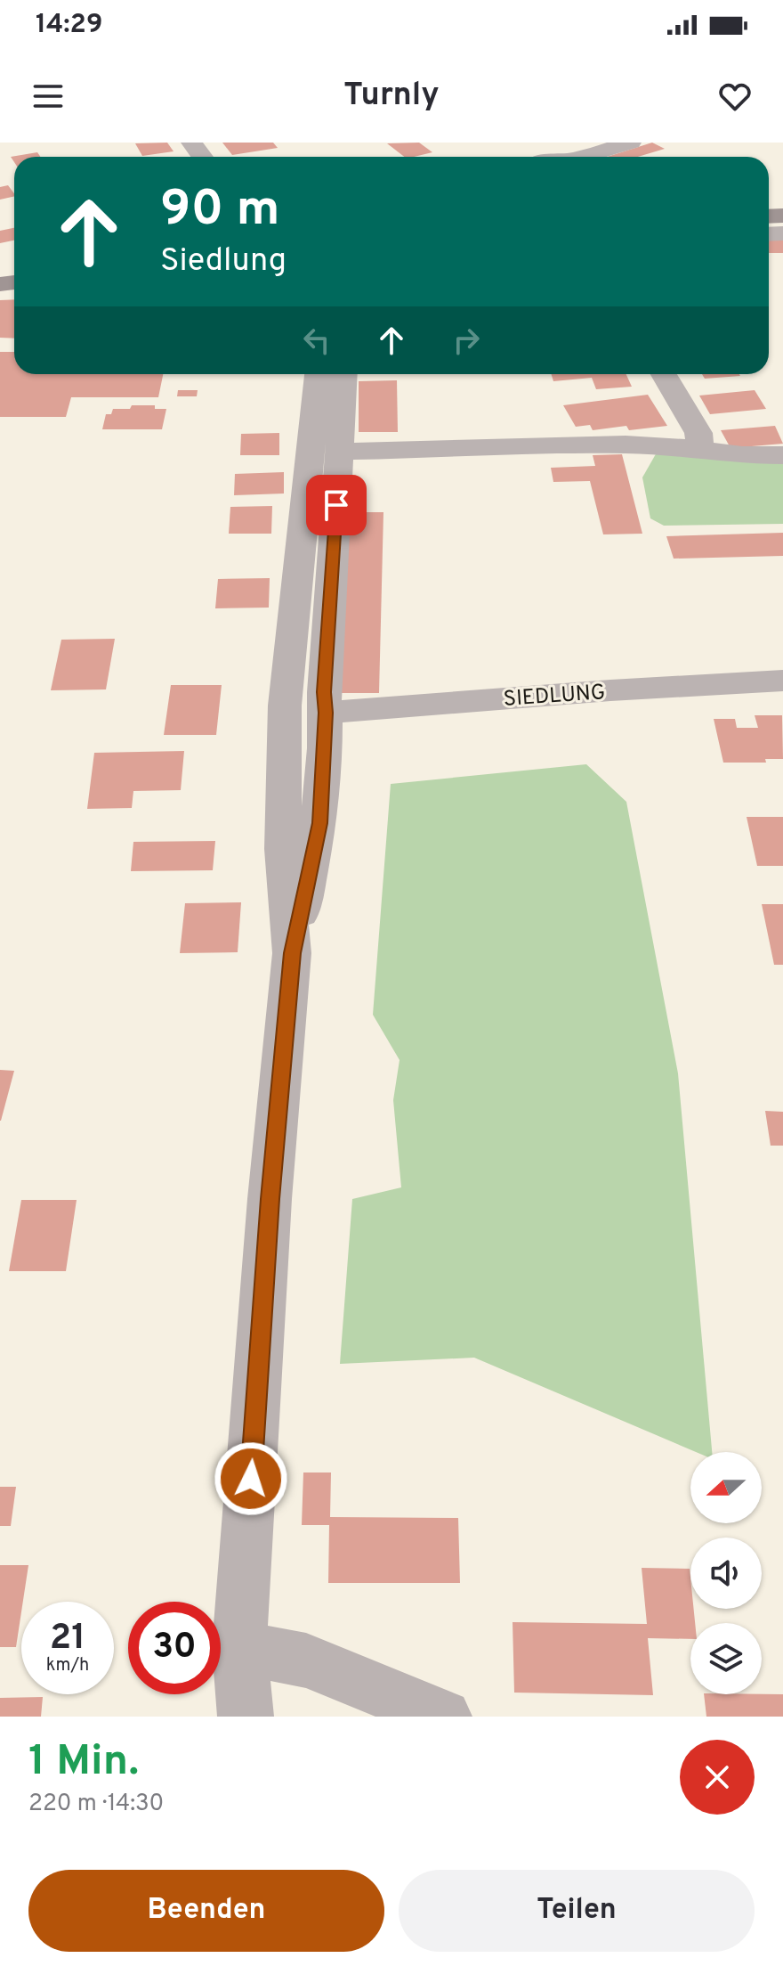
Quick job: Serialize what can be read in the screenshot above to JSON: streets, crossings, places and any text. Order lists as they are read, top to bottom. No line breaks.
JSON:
{"streets":{"street":["SIEDLUNG"]},"north":"left","page":{"status":"14:29","header":"Turnly","turn":["90 m","Siedlung"],"speed":"21 km/h","limit":"30","heading":["1 Min.","220 m · 14:30"],"buttons":["Beenden","Teilen"]}}
